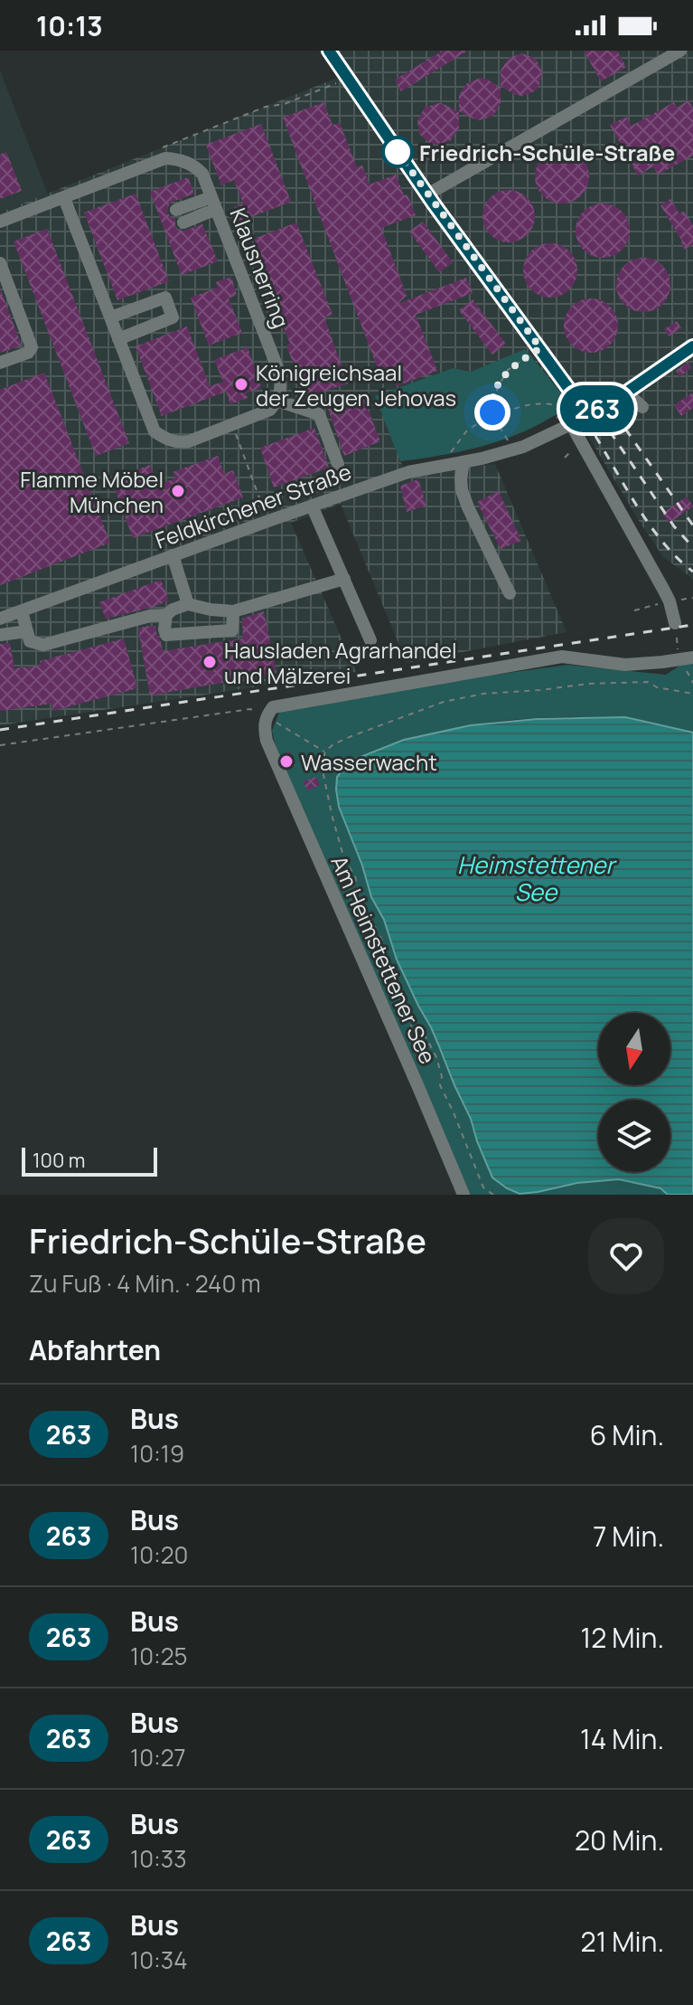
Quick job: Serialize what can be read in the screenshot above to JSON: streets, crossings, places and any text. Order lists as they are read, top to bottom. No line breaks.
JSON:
{"streets":{"street":["Klausnerring","Feldkirchener Straße","Am Heimstettener See"]},"water":["Heimstettener See"],"places":["Friedrich-Schüle-Straße","Königreichsaal der Zeugen Jehovas","Flamme Möbel München","Hausladen Agrarhandel und Mälzerei","Wasserwacht"],"lines":["bus line 263"],"scale_bar":"100 m","north":"bottom","page":{"status":"10:13","on_map":"263","scale":"100 m","heading":[["Friedrich-Schüle-Straße","Zu Fuß · 4 Min. · 240 m"],"Abfahrten"],"list":[{"mark":"263","name":"Bus","note":"10:19","value":"6 Min."},{"mark":"263","name":"Bus","note":"10:20","value":"7 Min."},{"mark":"263","name":"Bus","note":"10:25","value":"12 Min."},{"mark":"263","name":"Bus","note":"10:27","value":"14 Min."},{"mark":"263","name":"Bus","note":"10:33","value":"20 Min."},{"mark":"263","name":"Bus","note":"10:34","value":"21 Min."}]}}
